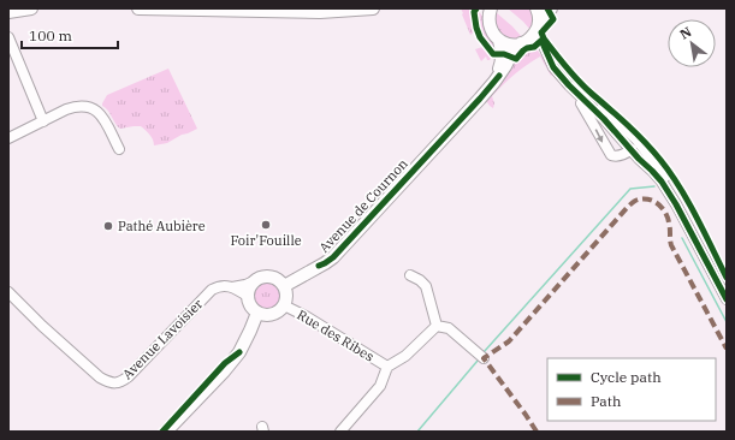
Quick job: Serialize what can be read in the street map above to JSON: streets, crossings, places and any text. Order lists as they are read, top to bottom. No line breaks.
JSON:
{"streets":{"main road":["Avenue de Cournon"],"street":["Rue des Ribes","Avenue Lavoisier"]},"crossings":[["Avenue de Cournon","Rue des Ribes"],["Avenue de Cournon","Avenue Lavoisier"],["Rue des Ribes","Avenue Lavoisier"]],"places":["Foir'Fouille","Pathé Aubière"],"legend":["Cycle path","Path"],"scale_bar":"100 m","north":"top left"}
